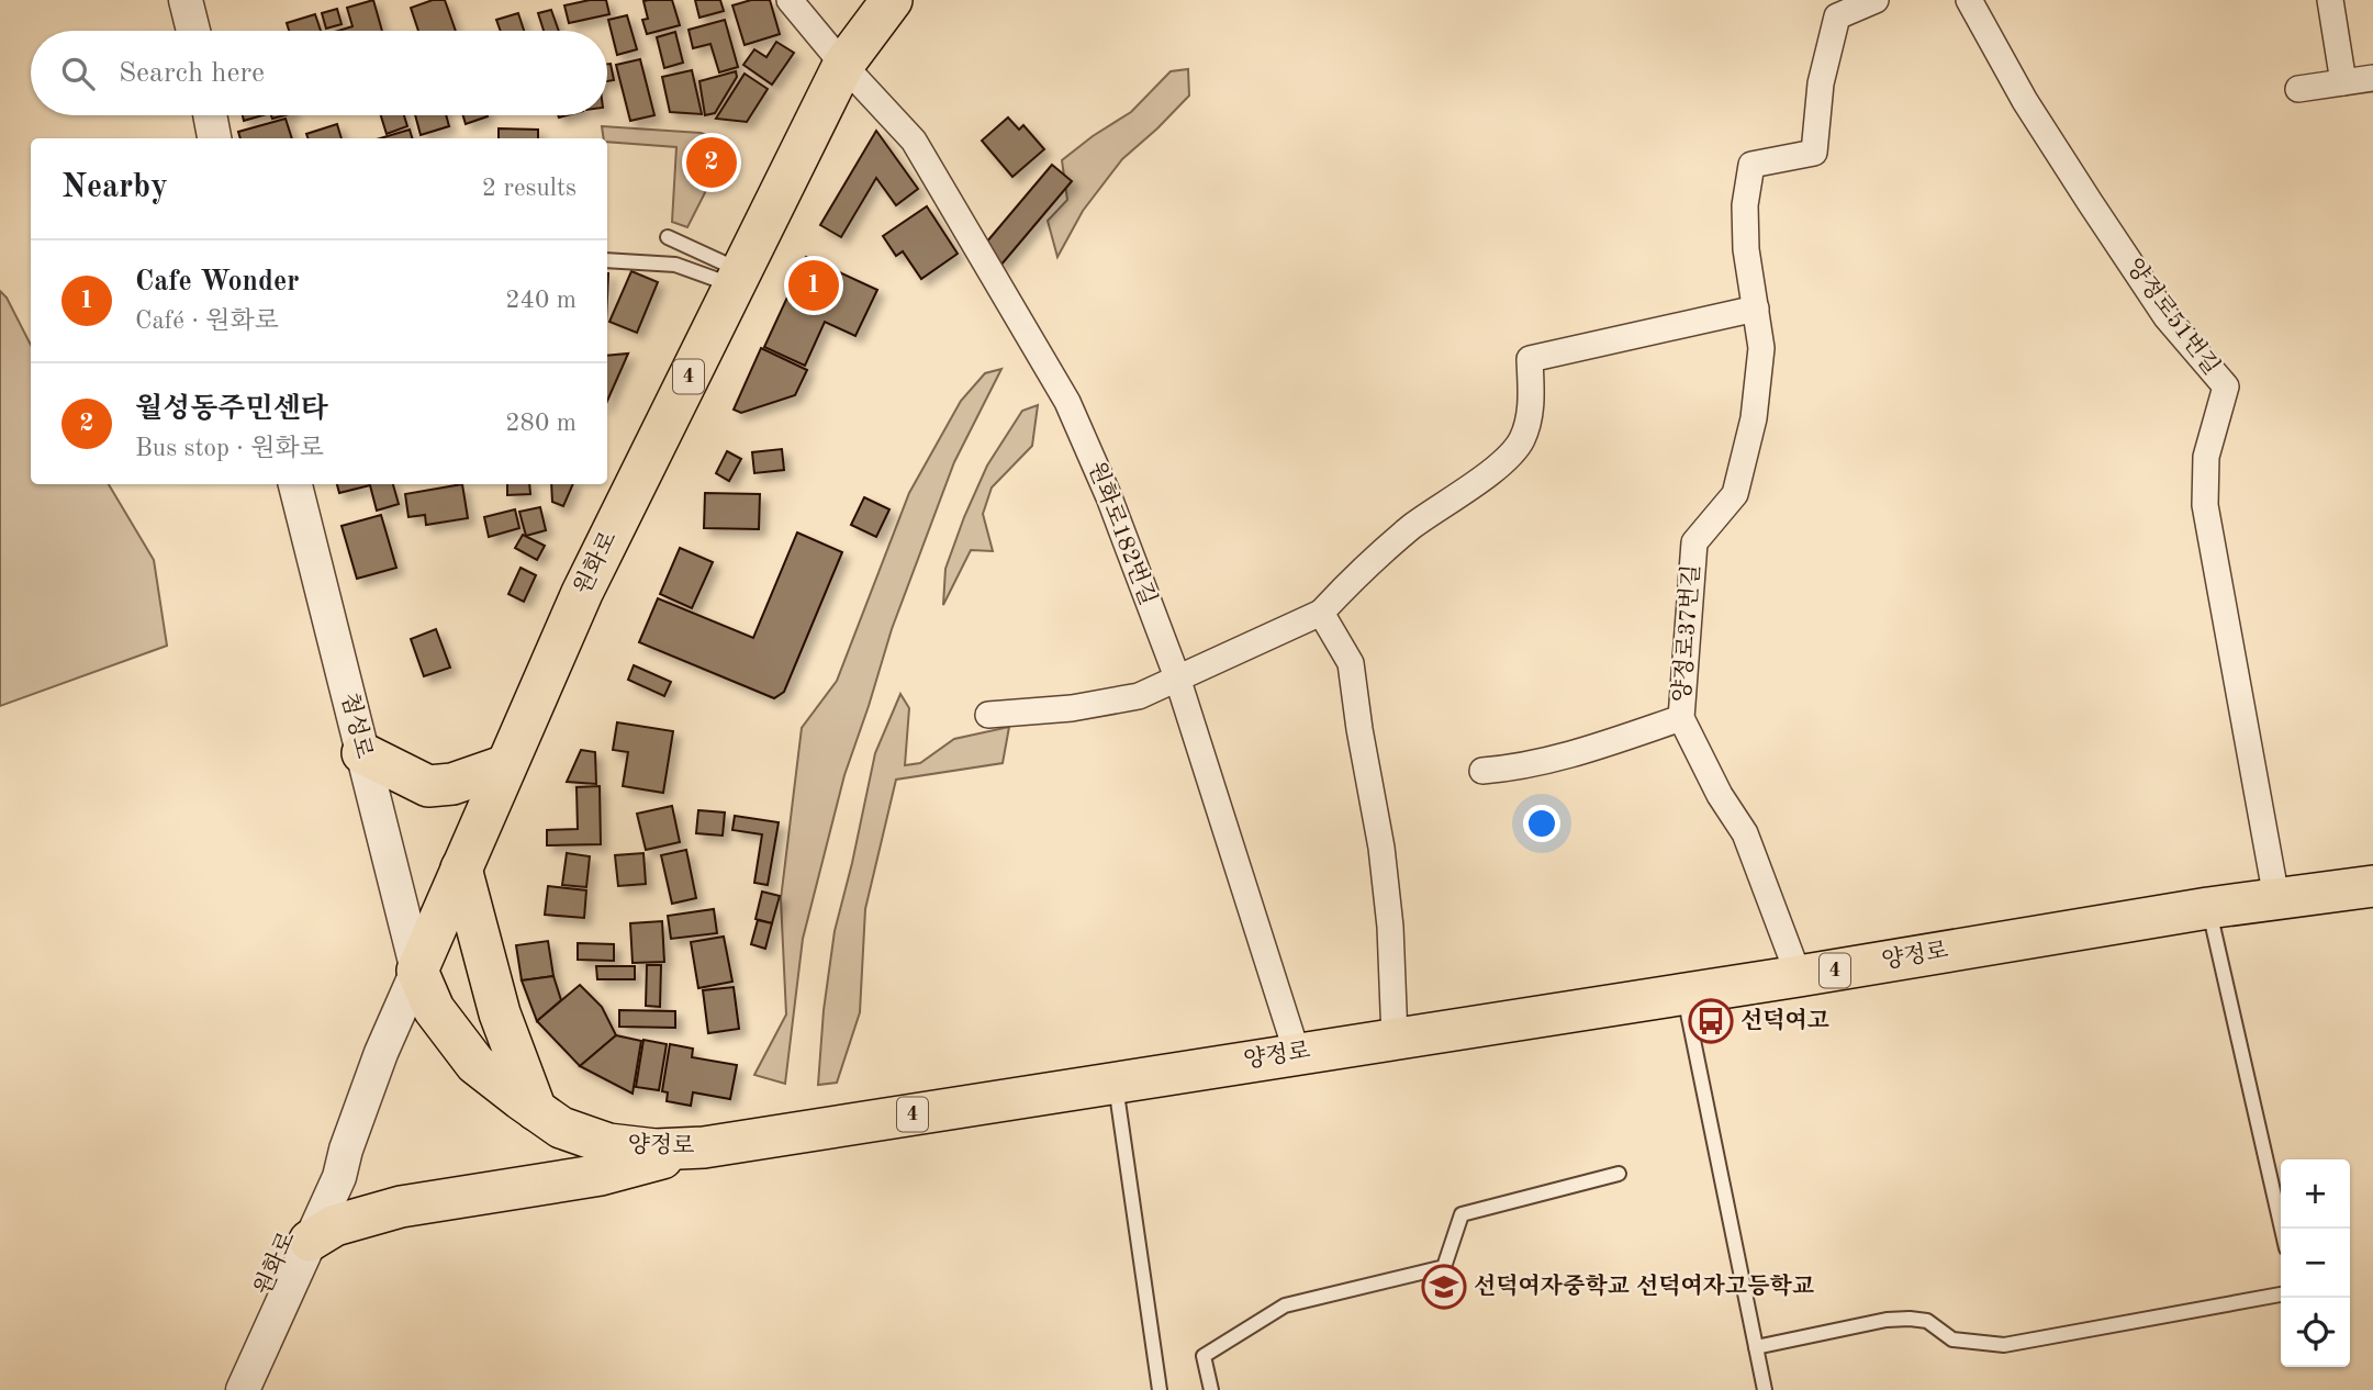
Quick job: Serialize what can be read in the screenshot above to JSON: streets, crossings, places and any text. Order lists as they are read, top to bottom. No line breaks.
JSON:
{"streets":{"main road":["4","원화로","양정로"],"street":["양정로51번길","원화로182번길","양정로37번길","첨성로"]},"crossings":[["양정로51번길","양정로"],["원화로182번길","원화로"],["원화로182번길","양정로"],["원화로","첨성로"],["원화로","양정로"],["양정로37번길","양정로"],["첨성로","양정로"]],"places":{"bus stop":["선덕여고"],"school or university":["선덕여자중학교 선덕여자고등학교"]},"page":{"search":"Search here","pins":["2","1"],"heading":["Nearby","2 results"],"list":[{"mark":"1","name":"Cafe Wonder","note":"Café · 원화로","value":"240 m"},{"mark":"2","name":"월성동주민센타","note":"Bus stop · 원화로","value":"280 m"}],"map_buttons":["+","−"]}}
